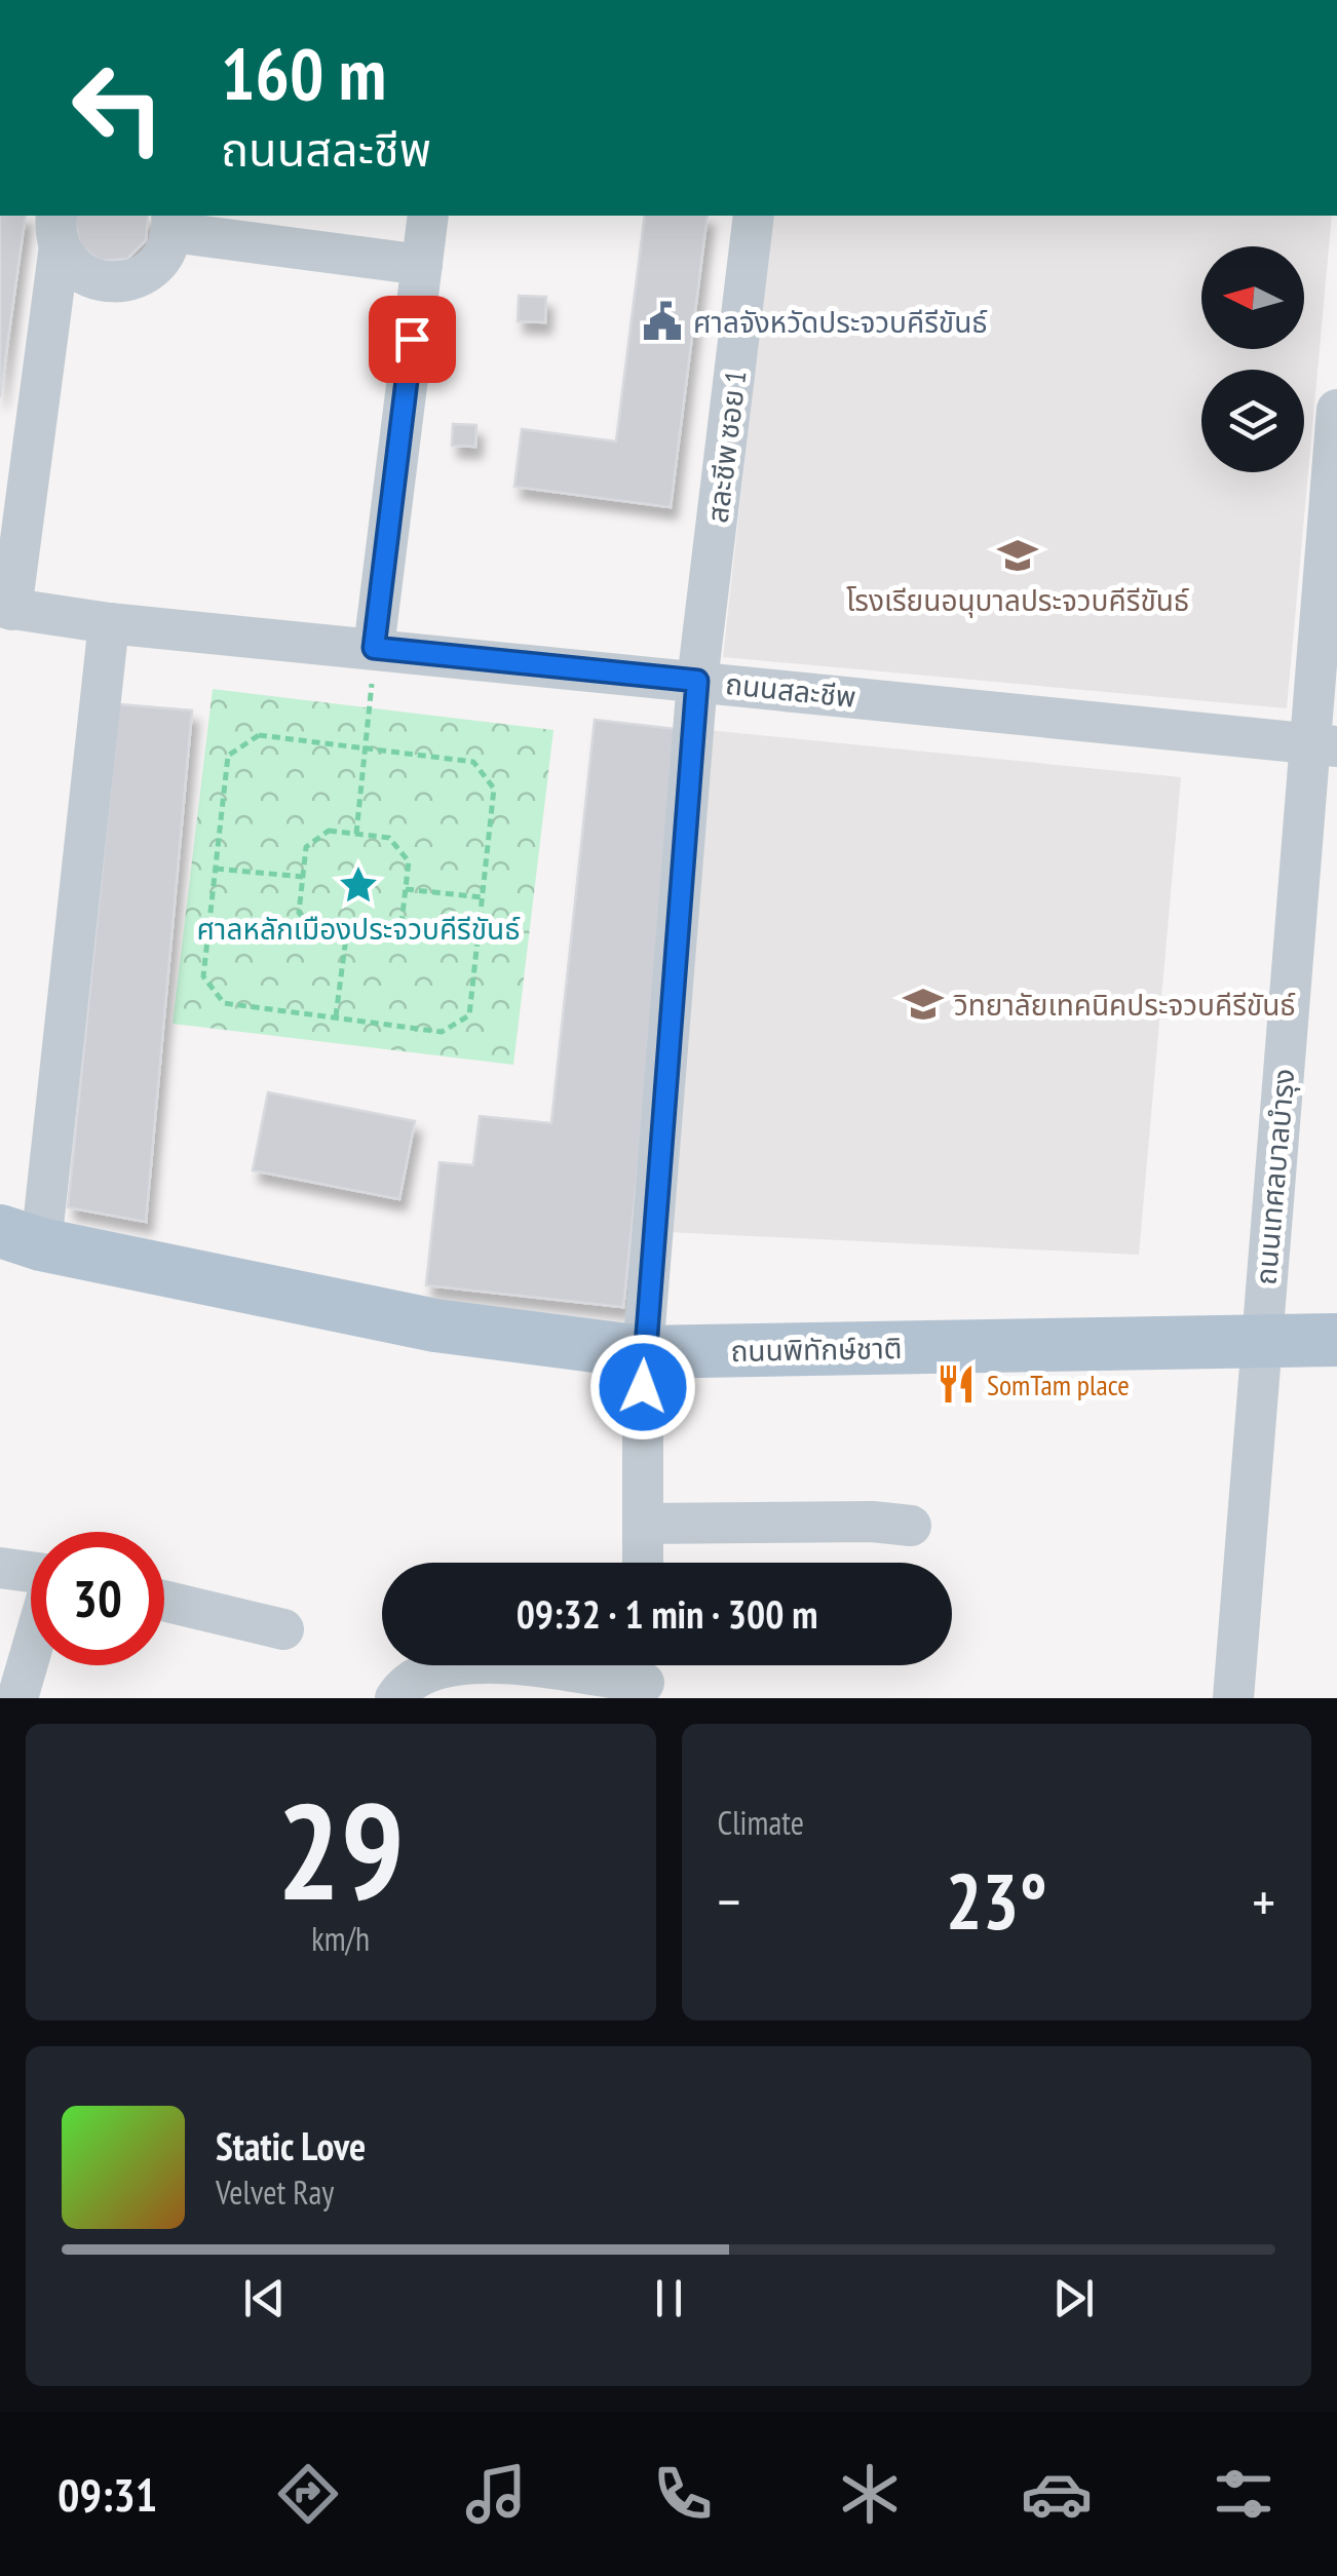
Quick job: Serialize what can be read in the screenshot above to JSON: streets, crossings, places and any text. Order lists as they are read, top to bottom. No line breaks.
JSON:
{"streets":{"main road":["ถนนพิทักษ์ชาติ"],"street":["สละชีพ ซอย 1","ถนนสละชีพ","ถนนเทศลบาลบำรุง"]},"crossings":[["สละชีพ ซอย 1","ถนนสละชีพ"],["สละชีพ ซอย 1","ถนนพิทักษ์ชาติ"],["ถนนสละชีพ","ถนนเทศลบาลบำรุง"],["ถนนเทศลบาลบำรุง","ถนนพิทักษ์ชาติ"]],"places":{"public building":["ศาลจังหวัดประจวบคีรีขันธ์"],"school or university":["โรงเรียนอนุบาลประจวบคีรีขันธ์","วิทยาลัยเทคนิคประจวบคีรีขันธ์"],"place":["ศาลหลักเมืองประจวบคีรีขันธ์"],"restaurant":["SomTam place"]},"north":"left","page":{"turn":["160 m","ถนนสละชีพ"],"limit":"30","trip":"09:32 · 1 min · 300 m","tile":[["29","km/h"],"Climate"],"heat":["−","23°","+"],"song":["Static Love","Velvet Ray"],"tabs":"09:31"}}
